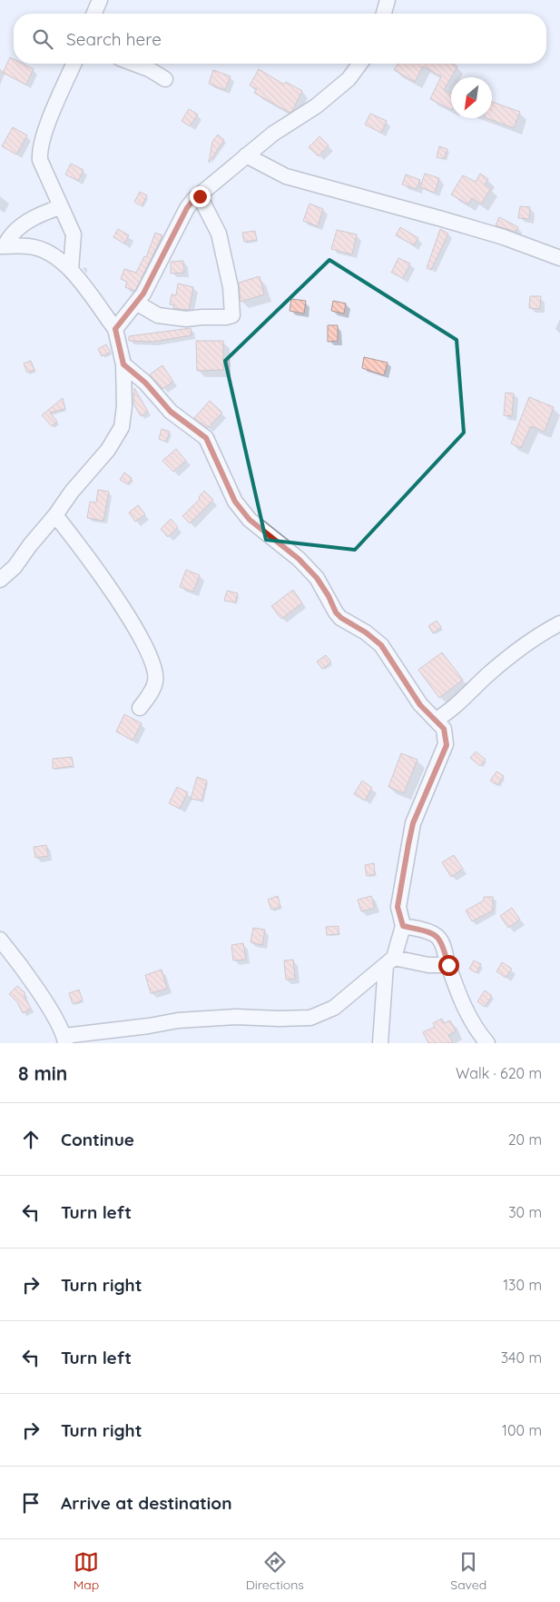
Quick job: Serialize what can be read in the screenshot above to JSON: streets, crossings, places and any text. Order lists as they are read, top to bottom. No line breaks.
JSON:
{"north":"bottom left","page":{"search":"Search here","heading":["8 min","Walk · 620 m"],"list":[["Continue","20 m"],["Turn left","30 m"],["Turn right","130 m"],["Turn left","340 m"],["Turn right","100 m"],"Arrive at destination"],"nav":["Map","Directions","Saved"]}}
